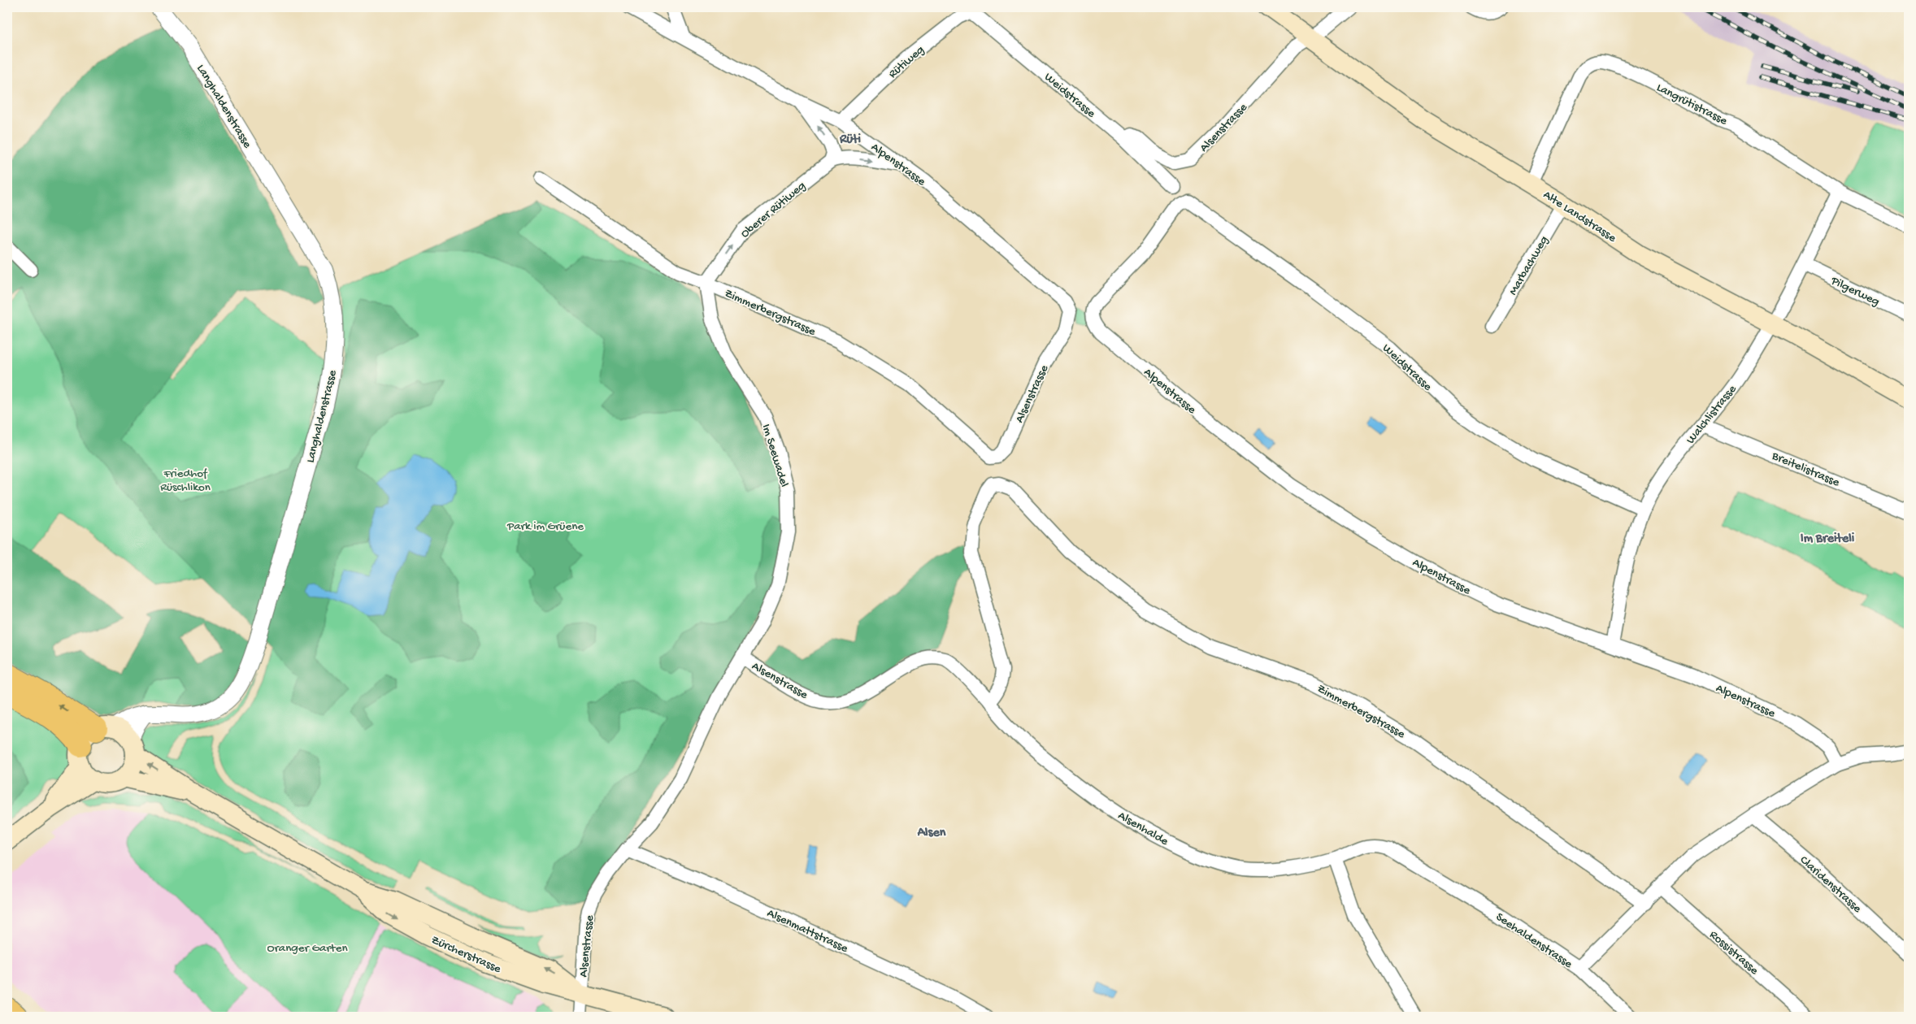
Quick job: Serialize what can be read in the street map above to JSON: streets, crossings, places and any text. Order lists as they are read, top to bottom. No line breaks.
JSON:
{"streets":{"main road":["Alte Landstrasse","Zürcherstrasse"],"street":["Rütiweg","Weidstrasse","Langrütistrasse","Langhaldenstrasse","Alsenstrasse","Alpenstrasse","Oberer Rütiweg","Marbachweg","Pilgerweg","Zimmerbergstrasse","Walchlistrasse","Im Seewadel","Breitelistrasse","Alsenhalde","Claridenstrasse","Alsenmattstrasse","Seehaldenstrasse","Rossistrasse"]},"crossings":[["Rütiweg","Weidstrasse"],["Rütiweg","Alpenstrasse"],["Weidstrasse","Alsenstrasse"],["Weidstrasse","Alpenstrasse"],["Weidstrasse","Walchlistrasse"],["Langrütistrasse","Alte Landstrasse"],["Langrütistrasse","Walchlistrasse"],["Langhaldenstrasse","Zürcherstrasse"],["Alsenstrasse","Alpenstrasse"],["Alsenstrasse","Alte Landstrasse"],["Alsenstrasse","Zimmerbergstrasse"],["Alsenstrasse","Im Seewadel"],["Alsenstrasse","Alsenhalde"],["Alsenstrasse","Alsenmattstrasse"],["Alsenstrasse","Zürcherstrasse"],["Alpenstrasse","Oberer Rütiweg"],["Alpenstrasse","Walchlistrasse"],["Alpenstrasse","Seehaldenstrasse"],["Oberer Rütiweg","Zimmerbergstrasse"],["Oberer Rütiweg","Im Seewadel"],["Alte Landstrasse","Marbachweg"],["Alte Landstrasse","Walchlistrasse"],["Pilgerweg","Walchlistrasse"],["Zimmerbergstrasse","Im Seewadel"],["Zimmerbergstrasse","Alsenhalde"],["Zimmerbergstrasse","Seehaldenstrasse"],["Walchlistrasse","Breitelistrasse"],["Alsenhalde","Seehaldenstrasse"],["Claridenstrasse","Seehaldenstrasse"],["Seehaldenstrasse","Rossistrasse"]],"one_way":["Oberer Rütiweg"],"districts":["Rüti","Im Breiteli","Alsen"],"parks":["Friedhof Rüschlikon","Park im Grüene","Oranger Garten"]}
